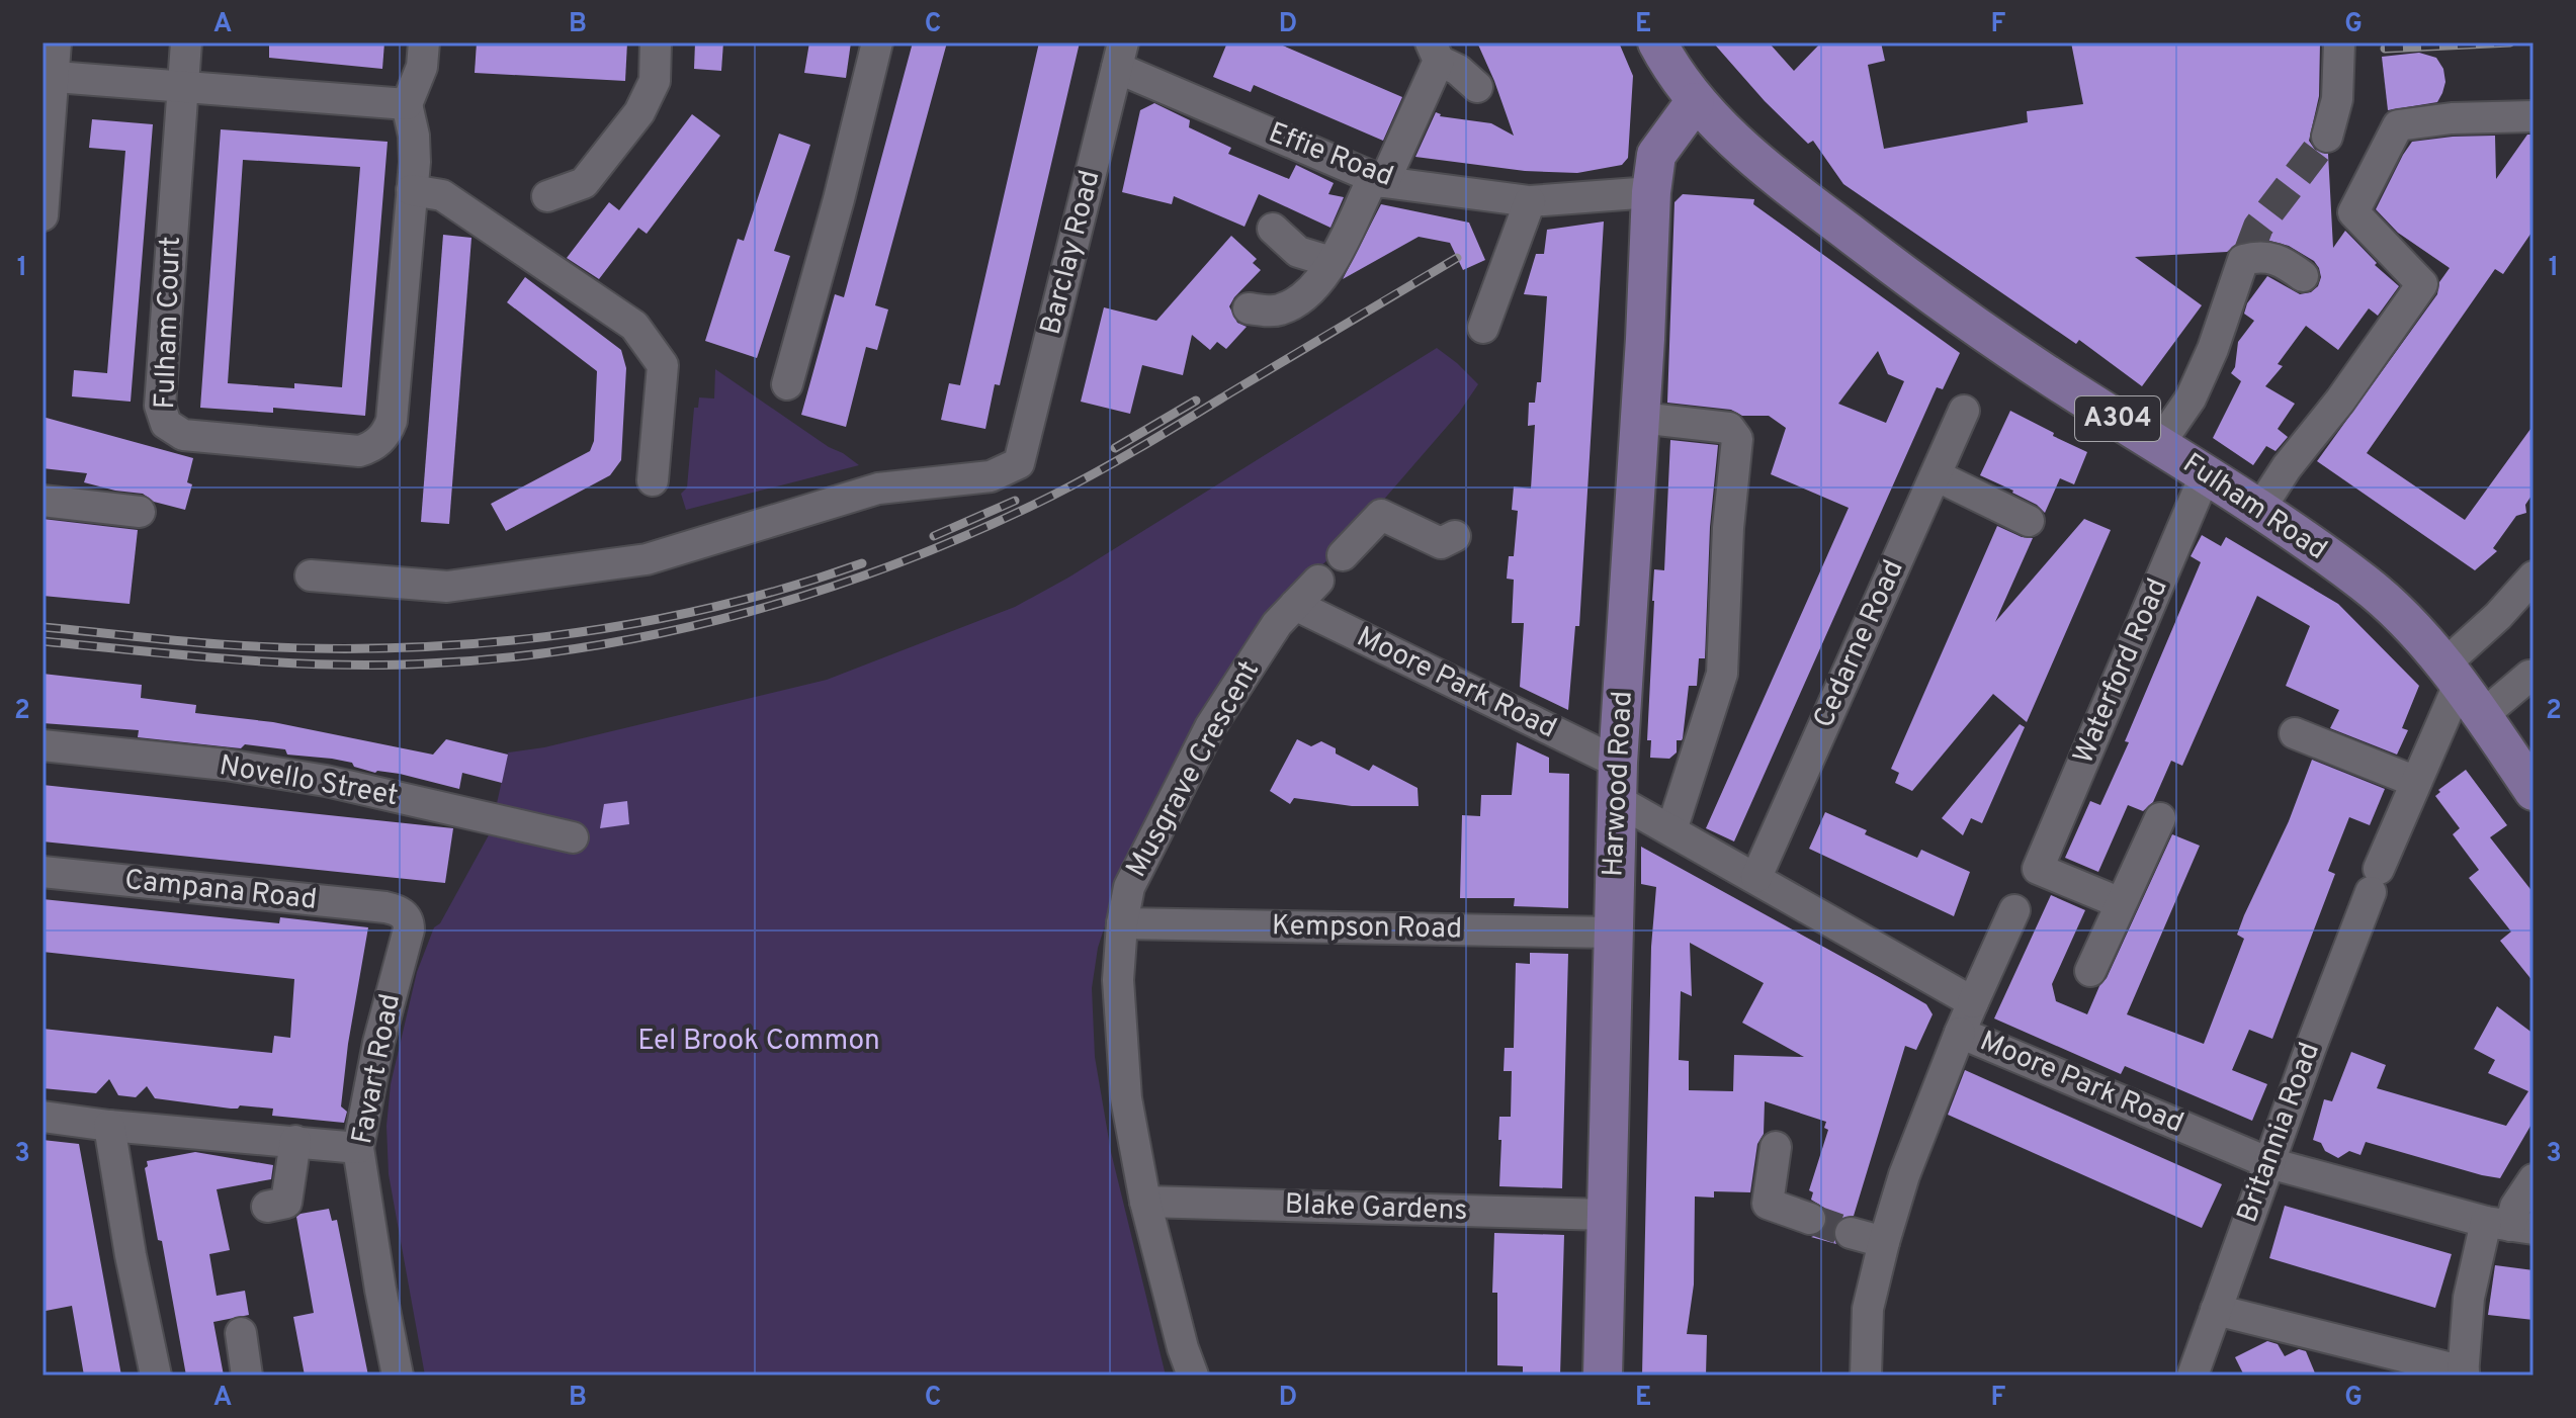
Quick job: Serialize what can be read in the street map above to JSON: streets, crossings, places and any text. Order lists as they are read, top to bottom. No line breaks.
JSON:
{"streets":{"main road":["A304","Fulham Road","Harwood Road"],"street":["Effie Road","Barclay Road","Fulham Court","Cedarne Road","Waterford Road","Moore Park Road","Musgrave Crescent","Novello Street","Campana Road","Kempson Road","Favart Road","Britannia Road","Blake Gardens"]},"crossings":[["Effie Road","Barclay Road"],["Effie Road","Harwood Road"],["A304","Fulham Road"],["A304","Harwood Road"],["Fulham Road","Waterford Road"],["Fulham Road","Harwood Road"],["Fulham Road","Britannia Road"],["Cedarne Road","Moore Park Road"],["Moore Park Road","Musgrave Crescent"],["Moore Park Road","Harwood Road"],["Moore Park Road","Britannia Road"],["Musgrave Crescent","Kempson Road"],["Musgrave Crescent","Blake Gardens"],["Harwood Road","Kempson Road"],["Harwood Road","Blake Gardens"],["Campana Road","Favart Road"]],"parks":["Eel Brook Common"],"grid":{"columns":["A","B","C","D","E","F","G"],"rows":["1","2","3"]}}
